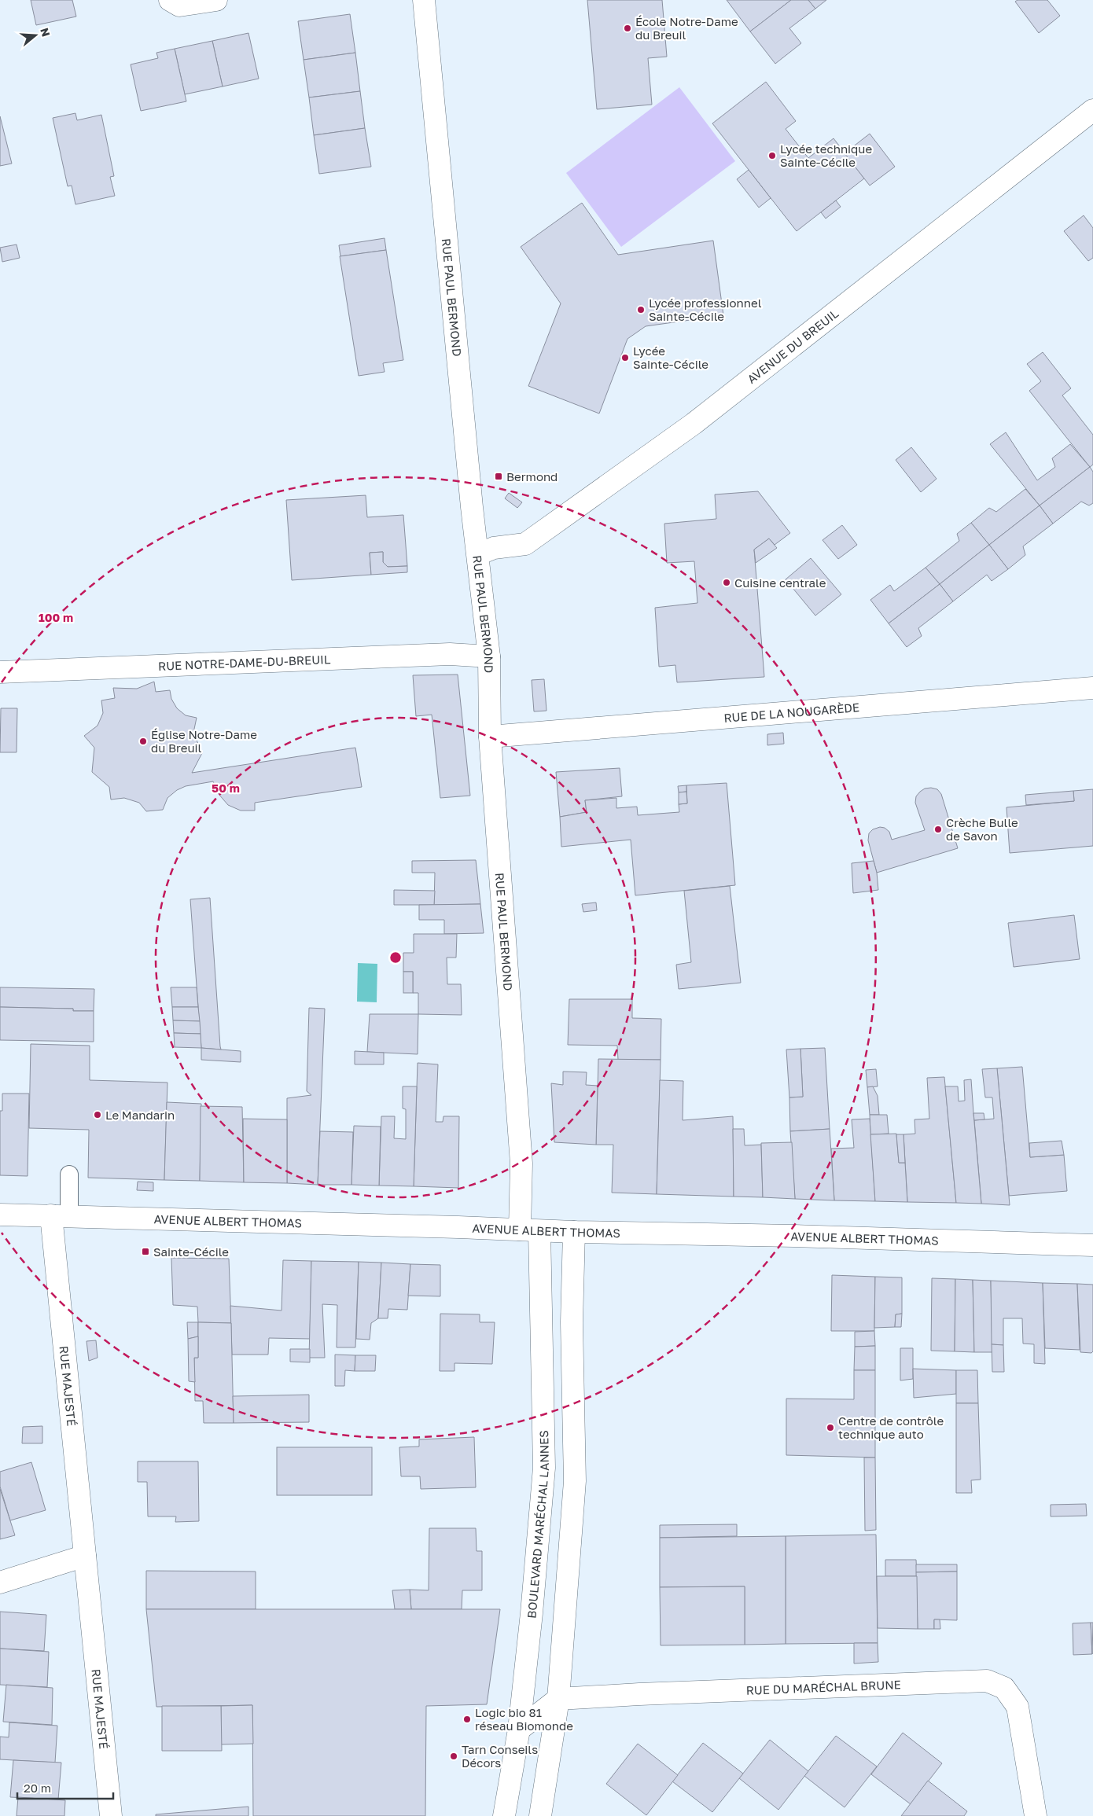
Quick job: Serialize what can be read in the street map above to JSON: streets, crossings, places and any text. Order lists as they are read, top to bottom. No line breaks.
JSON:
{"streets":{"street":["RUE PAUL BERMOND","AVENUE DU BREUIL","RUE NOTRE-DAME-DU-BREUIL","RUE DE LA NOUGARÈDE","AVENUE ALBERT THOMAS","RUE MAJESTÉ","BOULEVARD MARÉCHAL LANNES","RUE DU MARÉCHAL BRUNE"]},"crossings":[["RUE PAUL BERMOND","AVENUE DU BREUIL"],["RUE PAUL BERMOND","RUE NOTRE-DAME-DU-BREUIL"],["RUE PAUL BERMOND","RUE DE LA NOUGARÈDE"],["RUE PAUL BERMOND","AVENUE ALBERT THOMAS"],["RUE PAUL BERMOND","BOULEVARD MARÉCHAL LANNES"],["AVENUE ALBERT THOMAS","RUE MAJESTÉ"],["AVENUE ALBERT THOMAS","BOULEVARD MARÉCHAL LANNES"]],"places":{"other":["École Notre-Dame du Breuil","Lycée technique Sainte-Cécile","Lycée professionnel Sainte-Cécile","Lycée Sainte-Cécile","Cuisine centrale","Église Notre-Dame du Breuil","Crèche Bulle de Savon","Le Mandarin","Centre de contrôle technique auto","Logic bio 81 réseau Biomonde","Tarn Conseils Décors"],"transit":["Bermond","Sainte-Cécile"]},"scale_bar":"20 m","north":"right","rings":["100 m","50 m"]}
